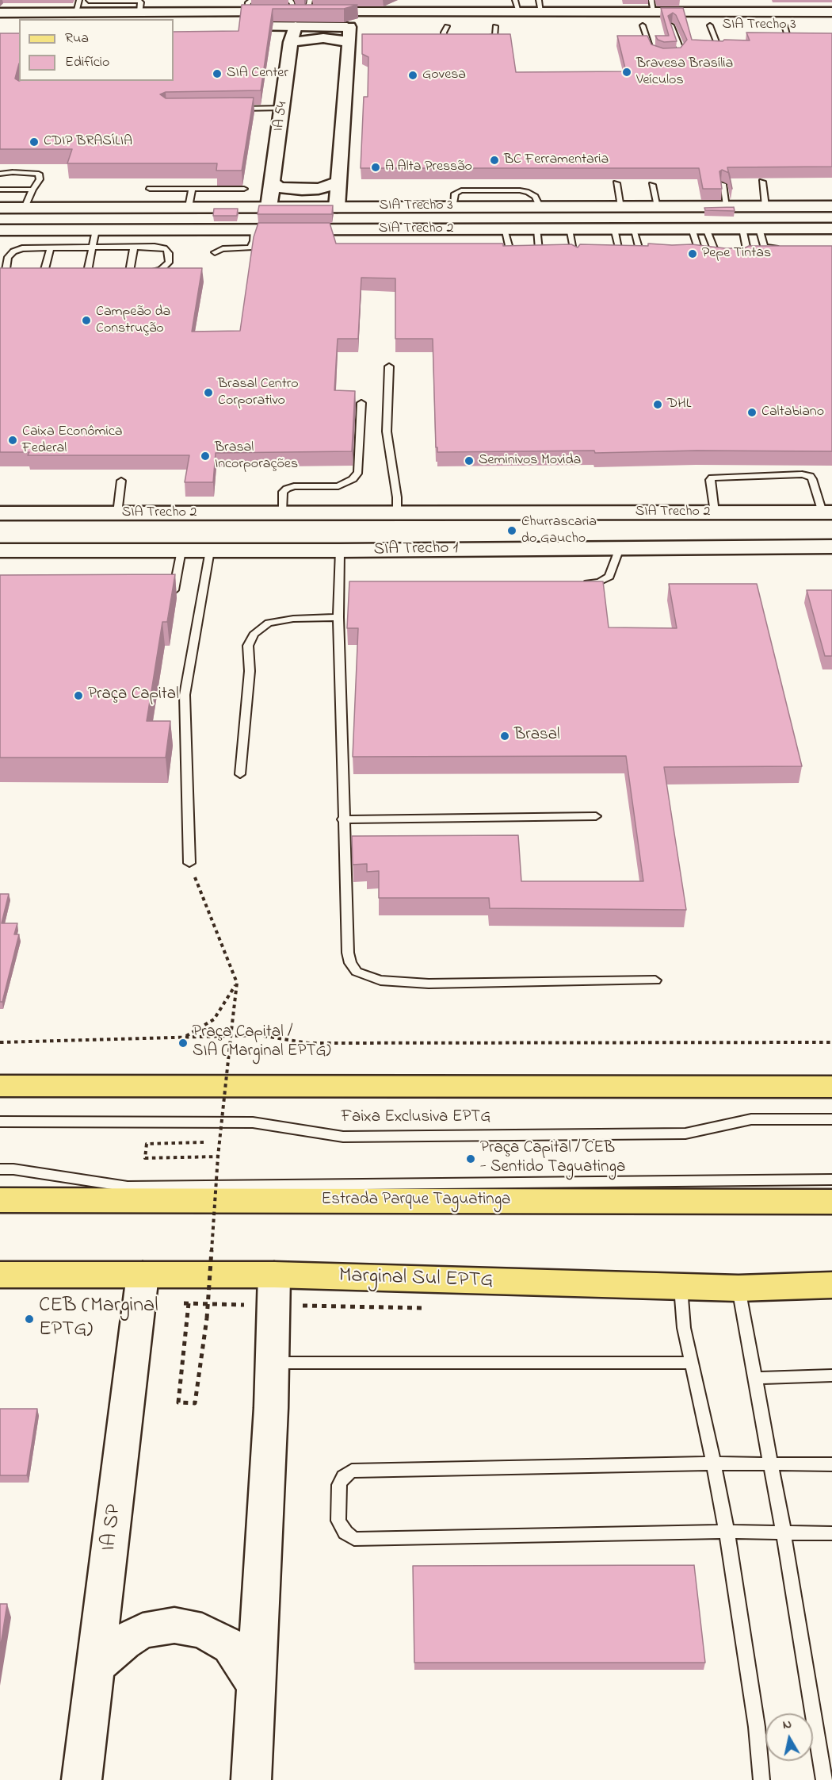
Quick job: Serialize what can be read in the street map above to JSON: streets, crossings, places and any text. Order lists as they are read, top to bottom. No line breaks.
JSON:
{"streets":{"main road":["SIA Trecho 3","IA 54","SIA Trecho 2","SIA Trecho 1","Estrada Parque Taguatinga","Marginal Sul EPTG","IA SP"],"lane":["Faixa Exclusiva EPTG"]},"crossings":[["SIA Trecho 3","IA 54"],["Marginal Sul EPTG","IA SP"]],"places":["Bravesa Brasília Veículos","SIA Center","Govesa","CDIP BRASÍLIA","BC Ferramentaria","A Alta Pressão","Pepe Tintas","Campeão da Construção","Brasal Centro Corporativo","DHL","Caltabiano","Caixa Econômica Federal","Brasal Incorporações","Seminivos Movida","Churrascaria do Gaucho","Praça Capital","Brasal","Praça Capital / SIA (Marginal EPTG)","Praça Capital / CEB - Sentido Taguatinga","CEB (Marginal EPTG)"],"legend":["Rua","Edifício"],"north":"top"}
